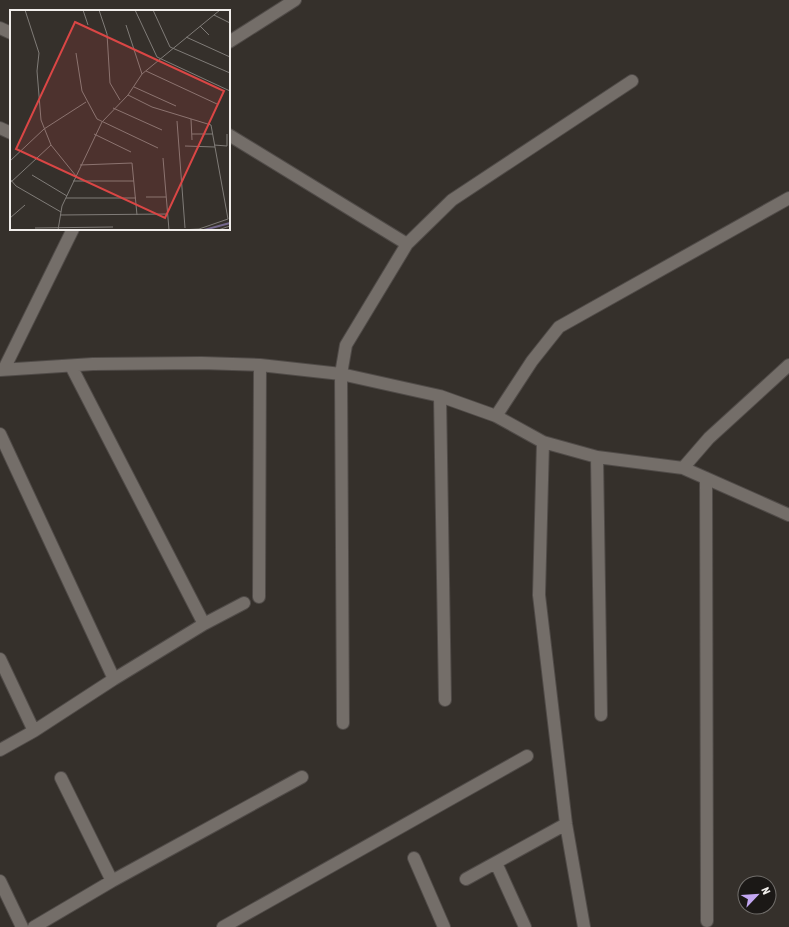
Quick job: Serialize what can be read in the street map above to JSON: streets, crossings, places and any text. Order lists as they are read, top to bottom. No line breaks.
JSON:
{"north":"top right"}
